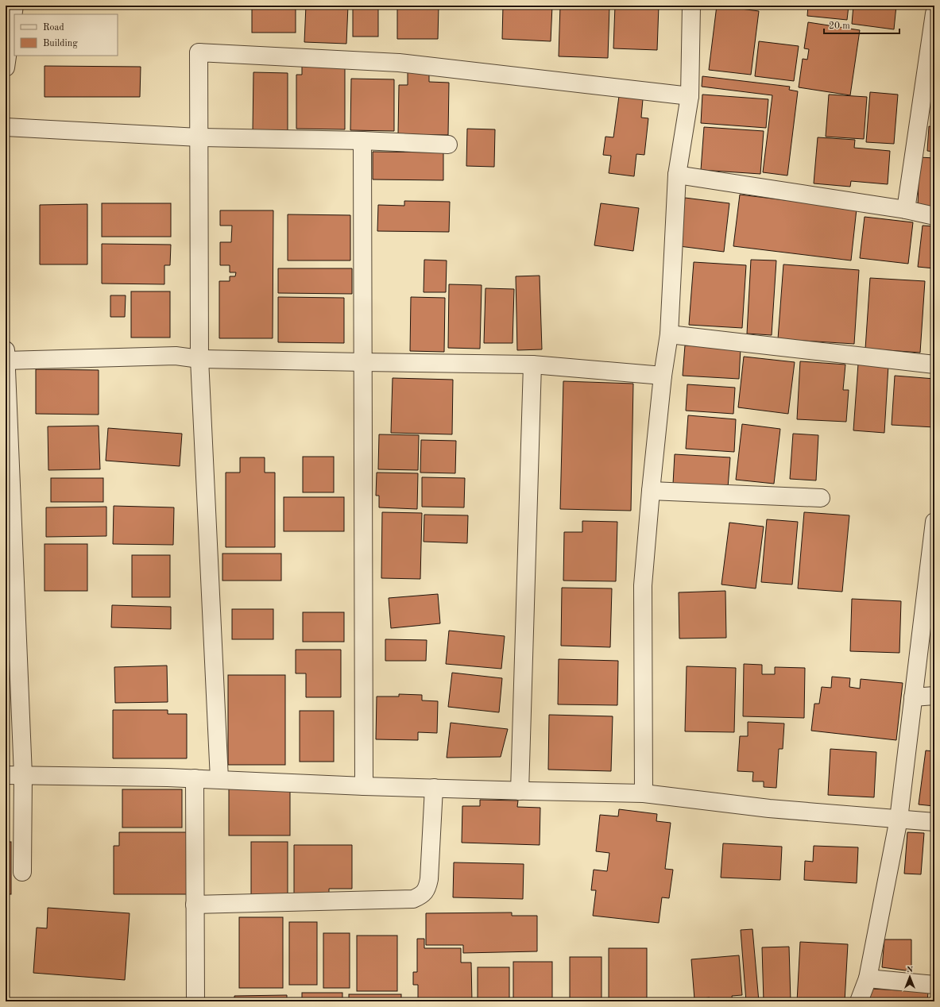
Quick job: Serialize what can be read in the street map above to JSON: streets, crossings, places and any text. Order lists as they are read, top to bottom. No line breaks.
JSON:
{"legend":["Road","Building"],"scale_bar":"20 m","north":"top"}
